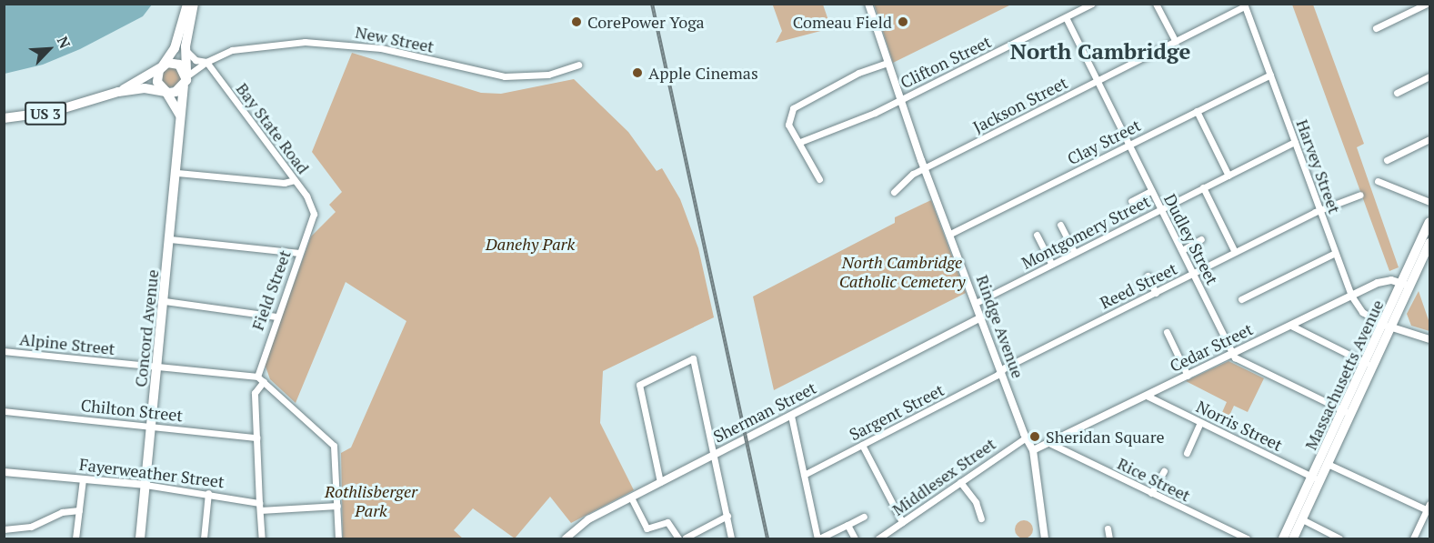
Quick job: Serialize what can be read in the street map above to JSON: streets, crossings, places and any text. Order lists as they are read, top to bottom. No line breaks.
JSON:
{"streets":{"main road":["US 3","Concord Avenue","Massachusetts Avenue"],"street":["New Street","Clifton Street","Jackson Street","Bay State Road","Clay Street","Harvey Street","Montgomery Street","Dudley Street","Reed Street","Field Street","Rindge Avenue","Alpine Street","Cedar Street","Chilton Street","Sherman Street","Sargent Street","Norris Street","Fayerweather Street","Middlesex Street","Rice Street"]},"crossings":[["New Street","US 3"],["New Street","Bay State Road"],["New Street","Concord Avenue"],["Clifton Street","Dudley Street"],["Clifton Street","Rindge Avenue"],["Jackson Street","Harvey Street"],["Jackson Street","Dudley Street"],["Jackson Street","Rindge Avenue"],["US 3","Concord Avenue"],["Bay State Road","Field Street"],["Clay Street","Harvey Street"],["Clay Street","Dudley Street"],["Clay Street","Rindge Avenue"],["Harvey Street","Montgomery Street"],["Harvey Street","Reed Street"],["Harvey Street","Cedar Street"],["Harvey Street","Massachusetts Avenue"],["Montgomery Street","Dudley Street"],["Montgomery Street","Rindge Avenue"],["Dudley Street","Reed Street"],["Dudley Street","Cedar Street"],["Reed Street","Rindge Avenue"],["Reed Street","Sargent Street"],["Field Street","Alpine Street"],["Rindge Avenue","Cedar Street"],["Rindge Avenue","Sherman Street"],["Rindge Avenue","Sargent Street"],["Rindge Avenue","Middlesex Street"],["Concord Avenue","Alpine Street"],["Concord Avenue","Chilton Street"],["Concord Avenue","Fayerweather Street"],["Cedar Street","Massachusetts Avenue"],["Cedar Street","Norris Street"],["Cedar Street","Rice Street"],["Massachusetts Avenue","Norris Street"]],"districts":["North Cambridge"],"parks":["Danehy Park","North Cambridge Catholic Cemetery","Rothlisberger Park"],"places":["CorePower Yoga","Comeau Field","Apple Cinemas","Sheridan Square"],"north":"top right"}
